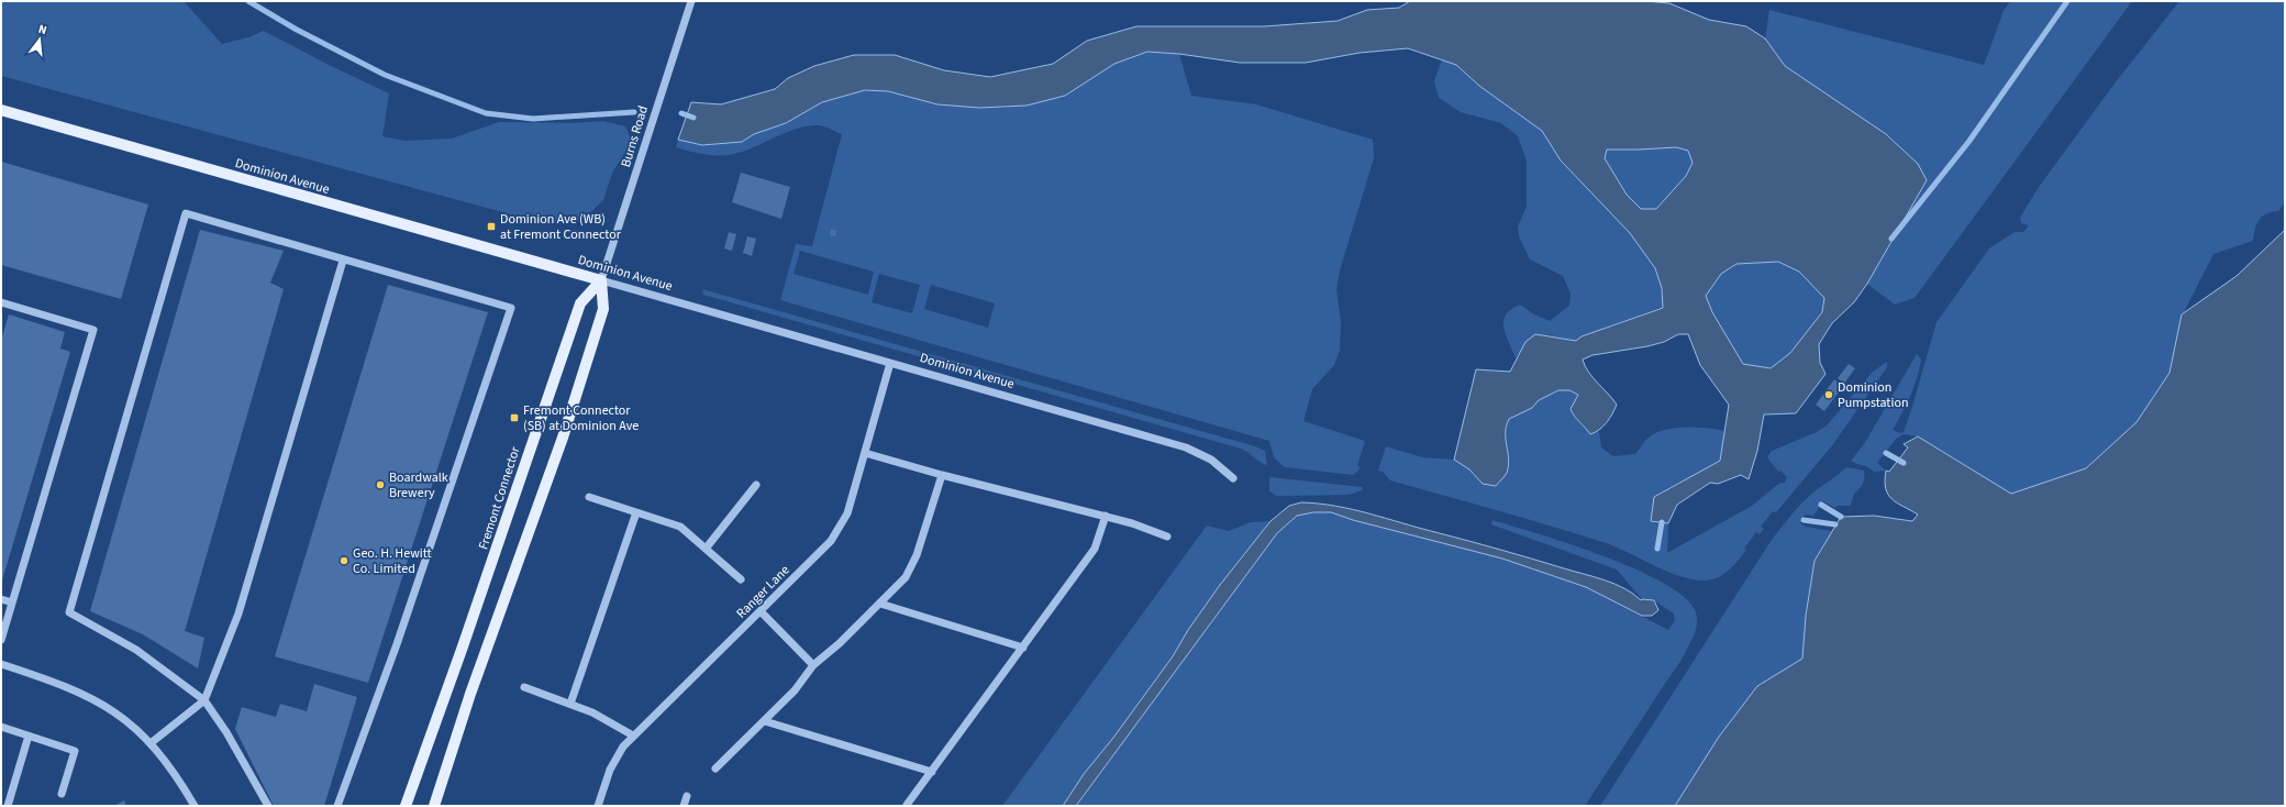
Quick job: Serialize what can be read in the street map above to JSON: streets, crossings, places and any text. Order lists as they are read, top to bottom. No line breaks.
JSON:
{"streets":{"main road":["Dominion Avenue","Fremont Connector"],"street":["Burns Road","Ranger Lane"]},"crossings":[["Burns Road","Dominion Avenue"],["Burns Road","Fremont Connector"],["Dominion Avenue","Fremont Connector"],["Dominion Avenue","Ranger Lane"]],"places":{"transit":["Dominion Ave (WB) at Fremont Connector","Fremont Connector (SB) at Dominion Ave"],"other":["Dominion Pumpstation","Boardwalk Brewery","Geo. H. Hewitt Co. Limited"]},"north":"top"}
